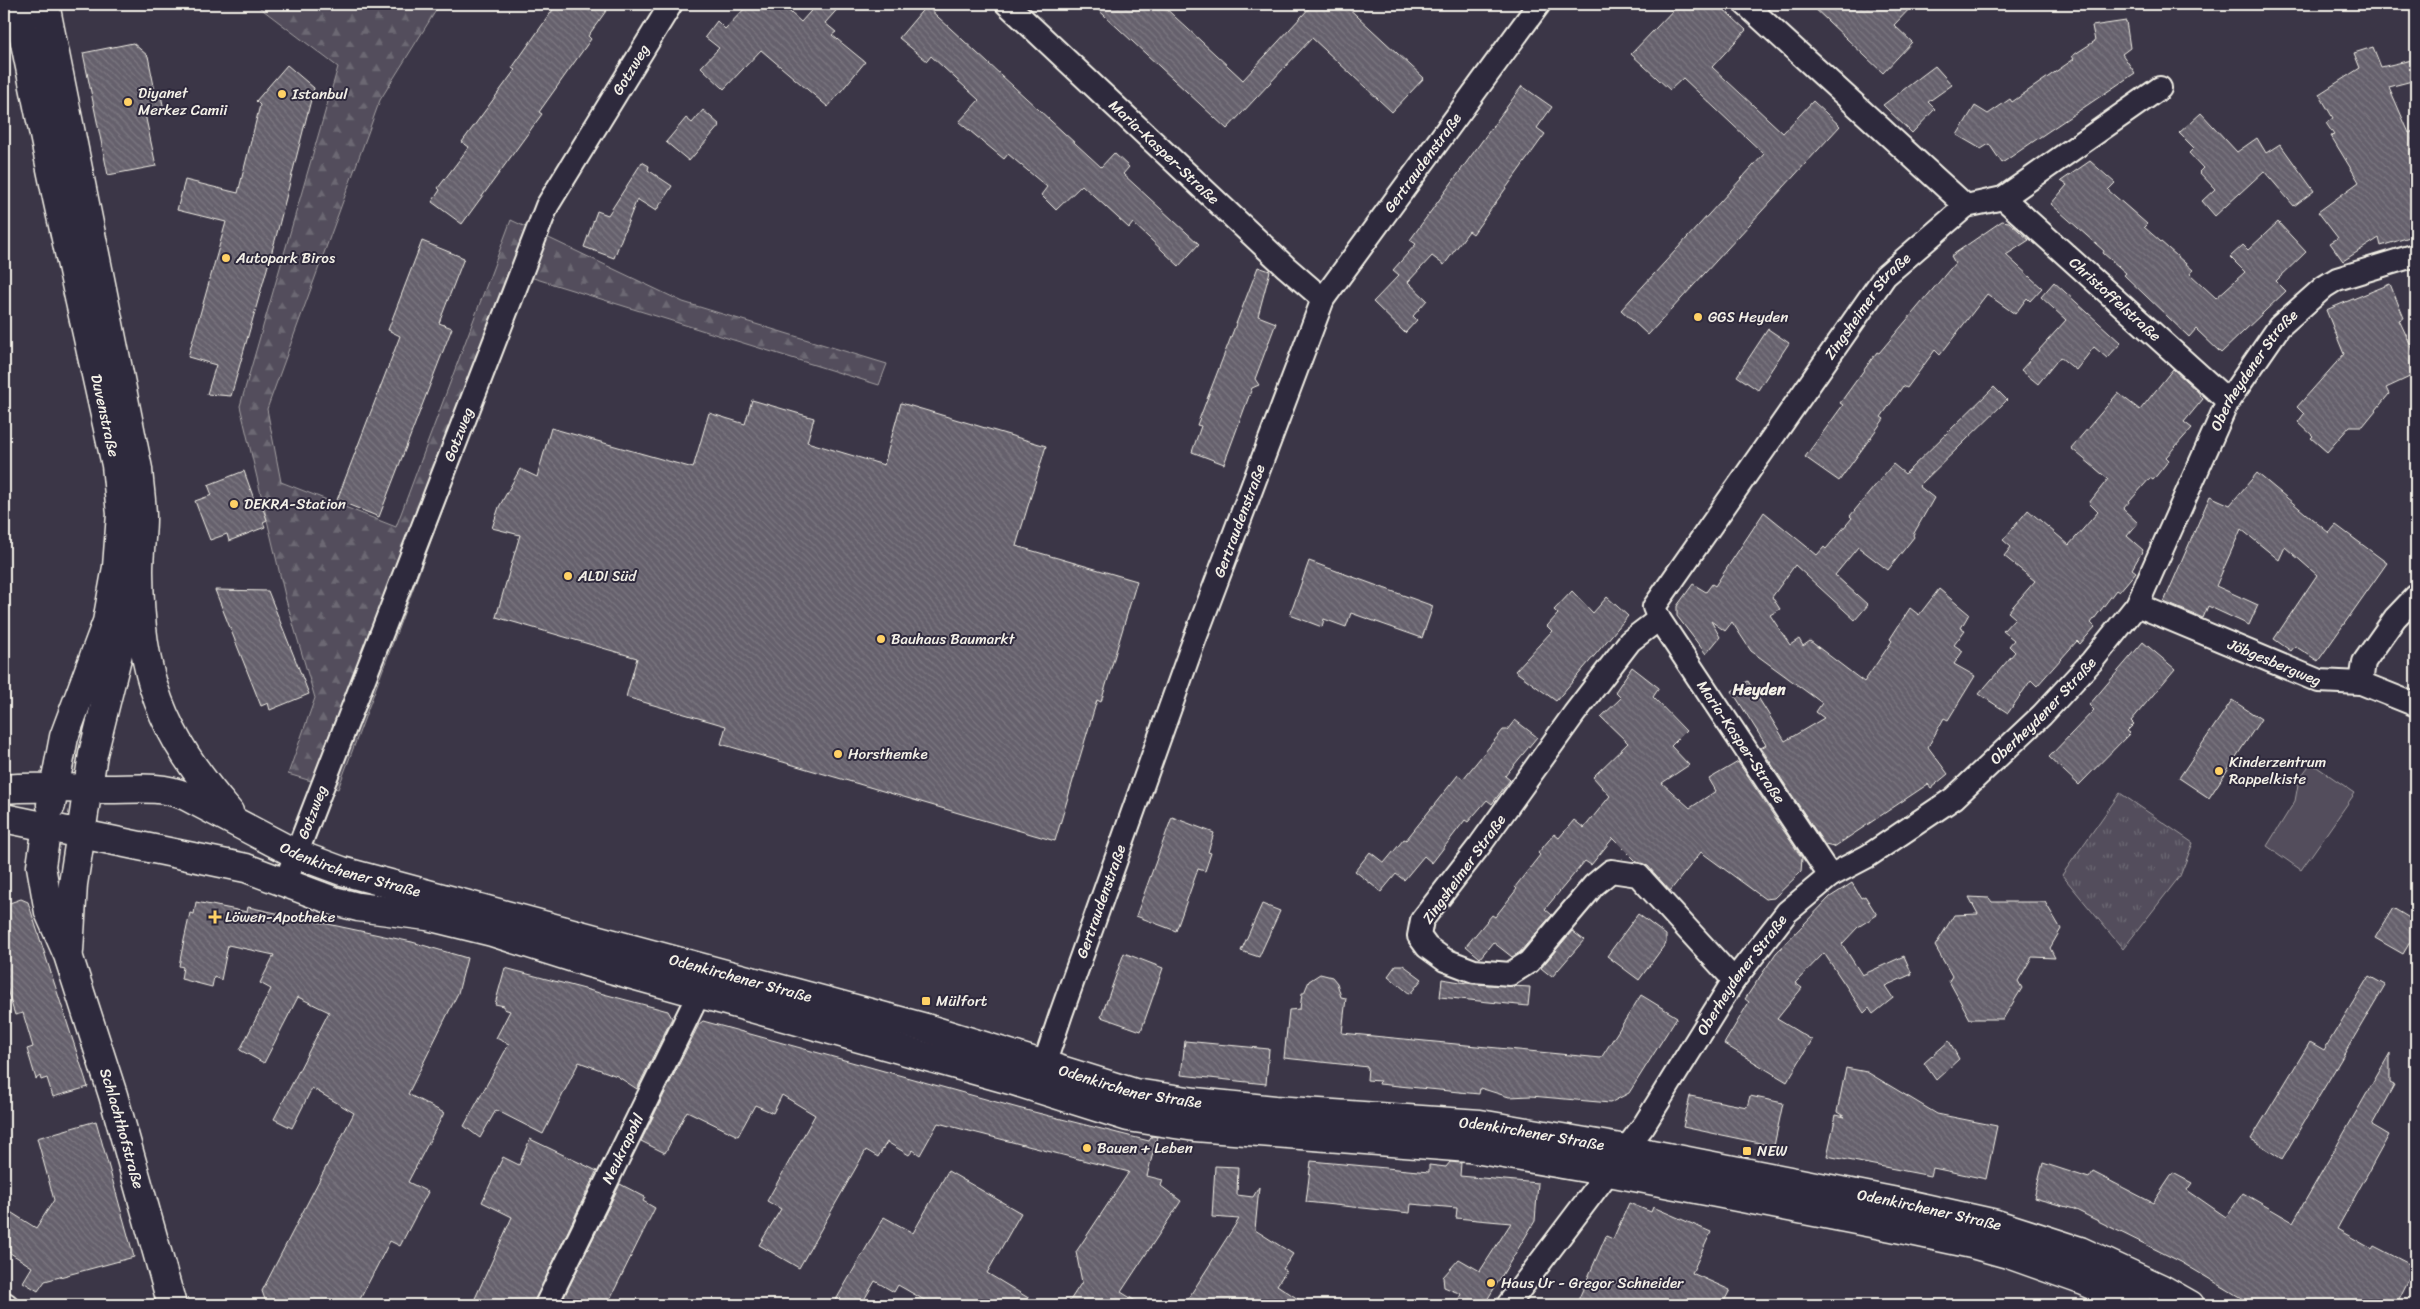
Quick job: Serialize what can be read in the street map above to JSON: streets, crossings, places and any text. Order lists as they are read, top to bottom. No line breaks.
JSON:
{"streets":{"main road":["Duvenstraße","Odenkirchener Straße","Schlachthofstraße"],"street":["Gotzweg","Maria-Kasper-Straße","Gertraudenstraße","Christoffelstraße","Zingsheimer Straße","Oberheydener Straße","Jöbgesbergweg","Neukrapohl"]},"crossings":[["Gotzweg","Odenkirchener Straße"],["Maria-Kasper-Straße","Gertraudenstraße"],["Maria-Kasper-Straße","Zingsheimer Straße"],["Maria-Kasper-Straße","Oberheydener Straße"],["Gertraudenstraße","Odenkirchener Straße"],["Christoffelstraße","Zingsheimer Straße"],["Christoffelstraße","Oberheydener Straße"],["Zingsheimer Straße","Oberheydener Straße"],["Oberheydener Straße","Jöbgesbergweg"],["Oberheydener Straße","Odenkirchener Straße"],["Duvenstraße","Odenkirchener Straße"],["Duvenstraße","Schlachthofstraße"],["Odenkirchener Straße","Schlachthofstraße"],["Odenkirchener Straße","Neukrapohl"]],"districts":["Heyden"],"places":{"other":["Istanbul","Diyanet Merkez Camii","Autopark Biros","GGS Heyden","DEKRA-Station","ALDI Süd","Bauhaus Baumarkt","Horsthemke","Kinderzentrum Rappelkiste","Bauen + Leben","Haus Ur - Gregor Schneider"],"health":["Löwen-Apotheke"],"transit":["Mülfort","NEW"]}}
